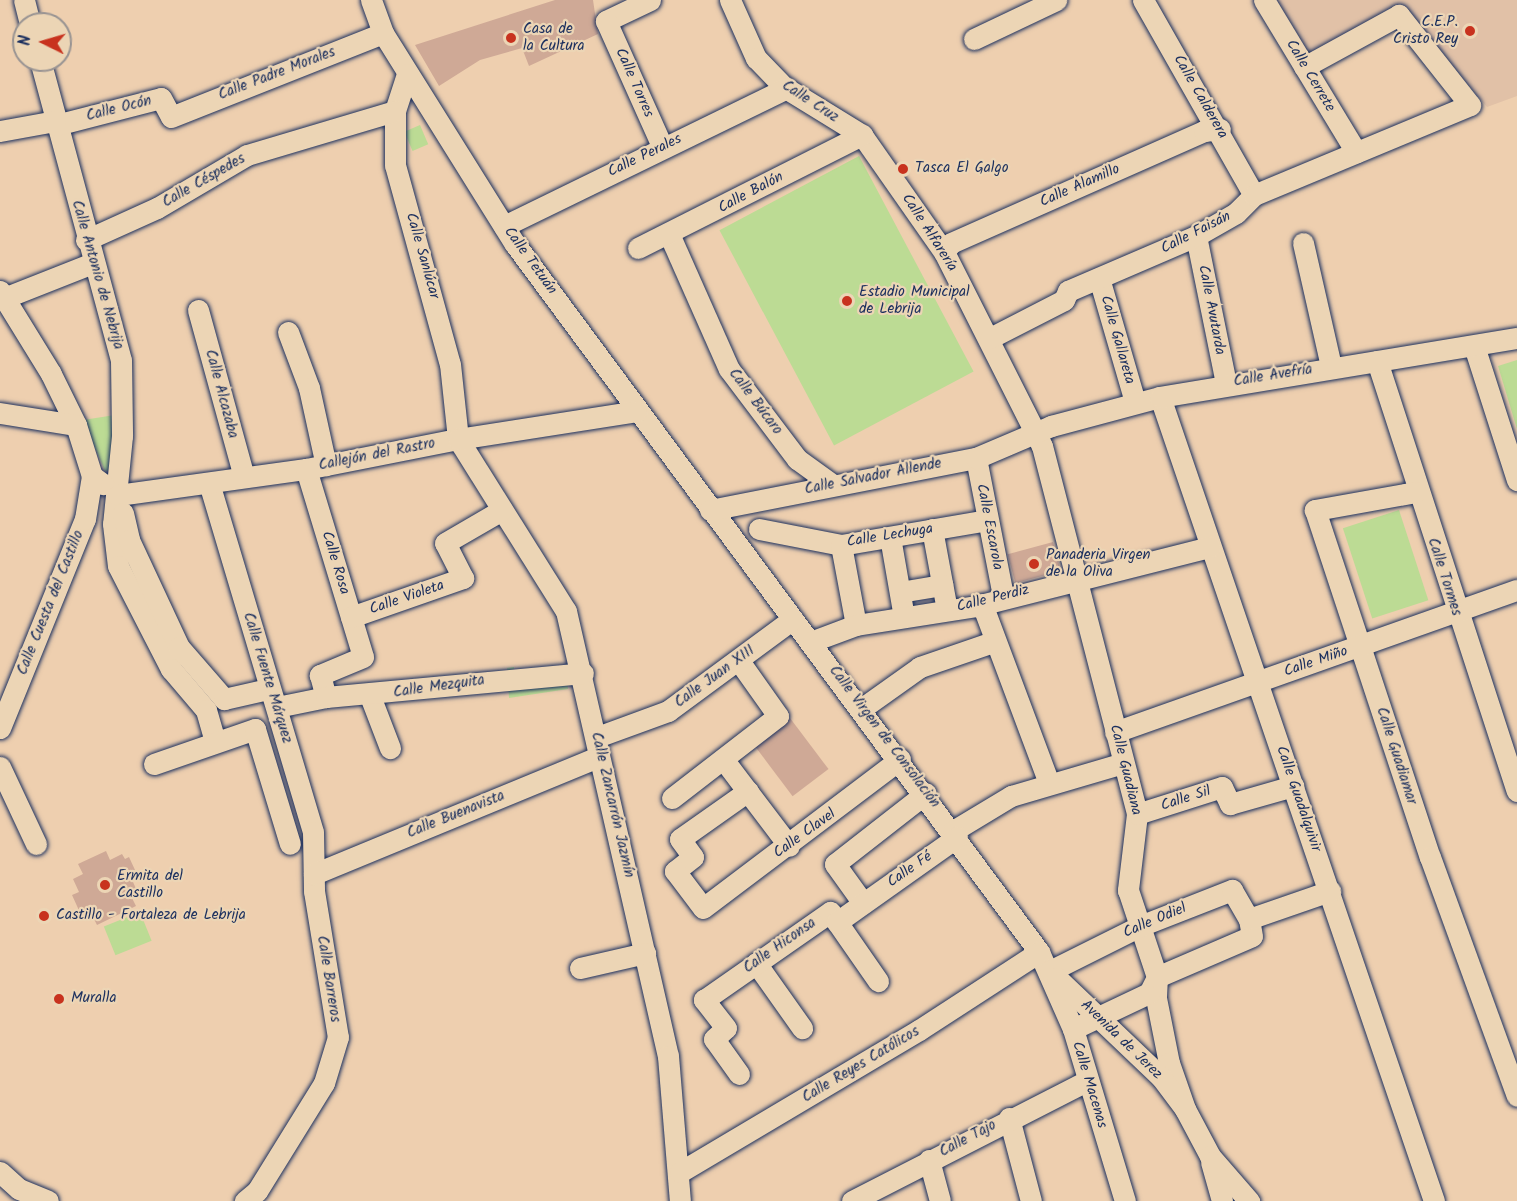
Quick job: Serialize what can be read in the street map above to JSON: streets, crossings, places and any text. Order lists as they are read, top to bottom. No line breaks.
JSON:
{"streets":{"street":["Calle Padre Morales","Calle Cerrete","Calle Torres","Calle Calderera","Calle Cruz","Calle Ocón","Calle Perales","Calle Céspedes","Calle Alamillo","Calle Balón","Calle Alfarería","Calle Faisán","Calle Sanlúcar","Calle Tetuán","Calle Antonio de Nebrija","Calle Avutarda","Calle Gallareta","Calle Avefría","Calle Alcazaba","Calle Búcaro","Callejón del Rastro","Calle Salvador Allende","Calle Escarola","Calle Lechuga","Calle Rosa","Calle Tormes","Calle Violeta","Calle Perdiz","Calle Cuesta del Castillo","Calle Miño","Calle Juan XIII","Calle Fuente Márquez","Calle Mezquita","Calle Virgen de Consolación","Calle Guadiamar","Calle Guadiana","Calle Sil","Calle Guadalquivir","Calle Zancarrón Jazmín","Calle Buenavista","Calle Clavel","Calle Fé","Calle Odiel","Calle Hiconsa","Calle Barreros","Avenida de Jerez","Calle Reyes Católicos","Calle Macenas","Calle Tajo"]},"crossings":[["Calle Padre Morales","Calle Ocón"],["Calle Padre Morales","Calle Tetuán"],["Calle Cerrete","Calle Faisán"],["Calle Torres","Calle Perales"],["Calle Calderera","Calle Alamillo"],["Calle Calderera","Calle Faisán"],["Calle Cruz","Calle Perales"],["Calle Cruz","Calle Balón"],["Calle Cruz","Calle Alfarería"],["Calle Ocón","Calle Antonio de Nebrija"],["Calle Perales","Calle Tetuán"],["Calle Céspedes","Calle Sanlúcar"],["Calle Céspedes","Calle Antonio de Nebrija"],["Calle Alamillo","Calle Alfarería"],["Calle Balón","Calle Alfarería"],["Calle Balón","Calle Búcaro"],["Calle Alfarería","Calle Faisán"],["Calle Alfarería","Calle Avefría"],["Calle Alfarería","Calle Salvador Allende"],["Calle Alfarería","Calle Guadiana"],["Calle Faisán","Calle Avutarda"],["Calle Faisán","Calle Gallareta"],["Calle Sanlúcar","Calle Tetuán"],["Calle Sanlúcar","Callejón del Rastro"],["Calle Sanlúcar","Calle Zancarrón Jazmín"],["Calle Tetuán","Callejón del Rastro"],["Calle Tetuán","Calle Salvador Allende"],["Calle Tetuán","Calle Virgen de Consolación"],["Calle Antonio de Nebrija","Callejón del Rastro"],["Calle Antonio de Nebrija","Calle Mezquita"],["Calle Avutarda","Calle Avefría"],["Calle Gallareta","Calle Avefría"],["Calle Avefría","Calle Salvador Allende"],["Calle Avefría","Calle Tormes"],["Calle Avefría","Calle Guadiana"],["Calle Avefría","Calle Guadalquivir"],["Calle Alcazaba","Callejón del Rastro"],["Calle Búcaro","Calle Salvador Allende"],["Callejón del Rastro","Calle Rosa"],["Callejón del Rastro","Calle Fuente Márquez"],["Callejón del Rastro","Calle Mezquita"],["Callejón del Rastro","Calle Zancarrón Jazmín"],["Calle Salvador Allende","Calle Escarola"],["Calle Salvador Allende","Calle Virgen de Consolación"],["Calle Salvador Allende","Calle Guadiana"],["Calle Escarola","Calle Lechuga"],["Calle Escarola","Calle Perdiz"],["Calle Rosa","Calle Violeta"],["Calle Rosa","Calle Mezquita"],["Calle Tormes","Calle Miño"],["Calle Tormes","Calle Guadiamar"],["Calle Violeta","Calle Zancarrón Jazmín"],["Calle Perdiz","Calle Virgen de Consolación"],["Calle Perdiz","Calle Guadiana"],["Calle Perdiz","Calle Guadalquivir"],["Calle Miño","Calle Guadiamar"],["Calle Miño","Calle Guadiana"],["Calle Miño","Calle Guadalquivir"],["Calle Juan XIII","Calle Virgen de Consolación"],["Calle Juan XIII","Calle Zancarrón Jazmín"],["Calle Juan XIII","Calle Buenavista"],["Calle Fuente Márquez","Calle Mezquita"],["Calle Fuente Márquez","Calle Buenavista"],["Calle Fuente Márquez","Calle Barreros"],["Calle Mezquita","Calle Zancarrón Jazmín"],["Calle Virgen de Consolación","Calle Clavel"],["Calle Virgen de Consolación","Calle Fé"],["Calle Virgen de Consolación","Calle Odiel"],["Calle Virgen de Consolación","Avenida de Jerez"],["Calle Virgen de Consolación","Calle Reyes Católicos"],["Calle Virgen de Consolación","Calle Macenas"],["Calle Guadiana","Calle Sil"],["Calle Guadiana","Calle Fé"],["Calle Guadiana","Calle Odiel"],["Calle Guadiana","Avenida de Jerez"],["Calle Sil","Calle Guadalquivir"],["Calle Zancarrón Jazmín","Calle Buenavista"],["Calle Zancarrón Jazmín","Calle Reyes Católicos"],["Calle Buenavista","Calle Barreros"],["Calle Fé","Calle Hiconsa"],["Calle Odiel","Avenida de Jerez"],["Calle Odiel","Calle Macenas"],["Avenida de Jerez","Calle Macenas"],["Calle Macenas","Calle Tajo"]],"places":["C.E.P. Cristo Rey","Casa de la Cultura","Tasca El Galgo","Estadio Municipal de Lebrija","Panaderia Virgen de la Oliva","Ermita del Castillo","Castillo - Fortaleza de Lebrija","Muralla"],"north":"left"}
